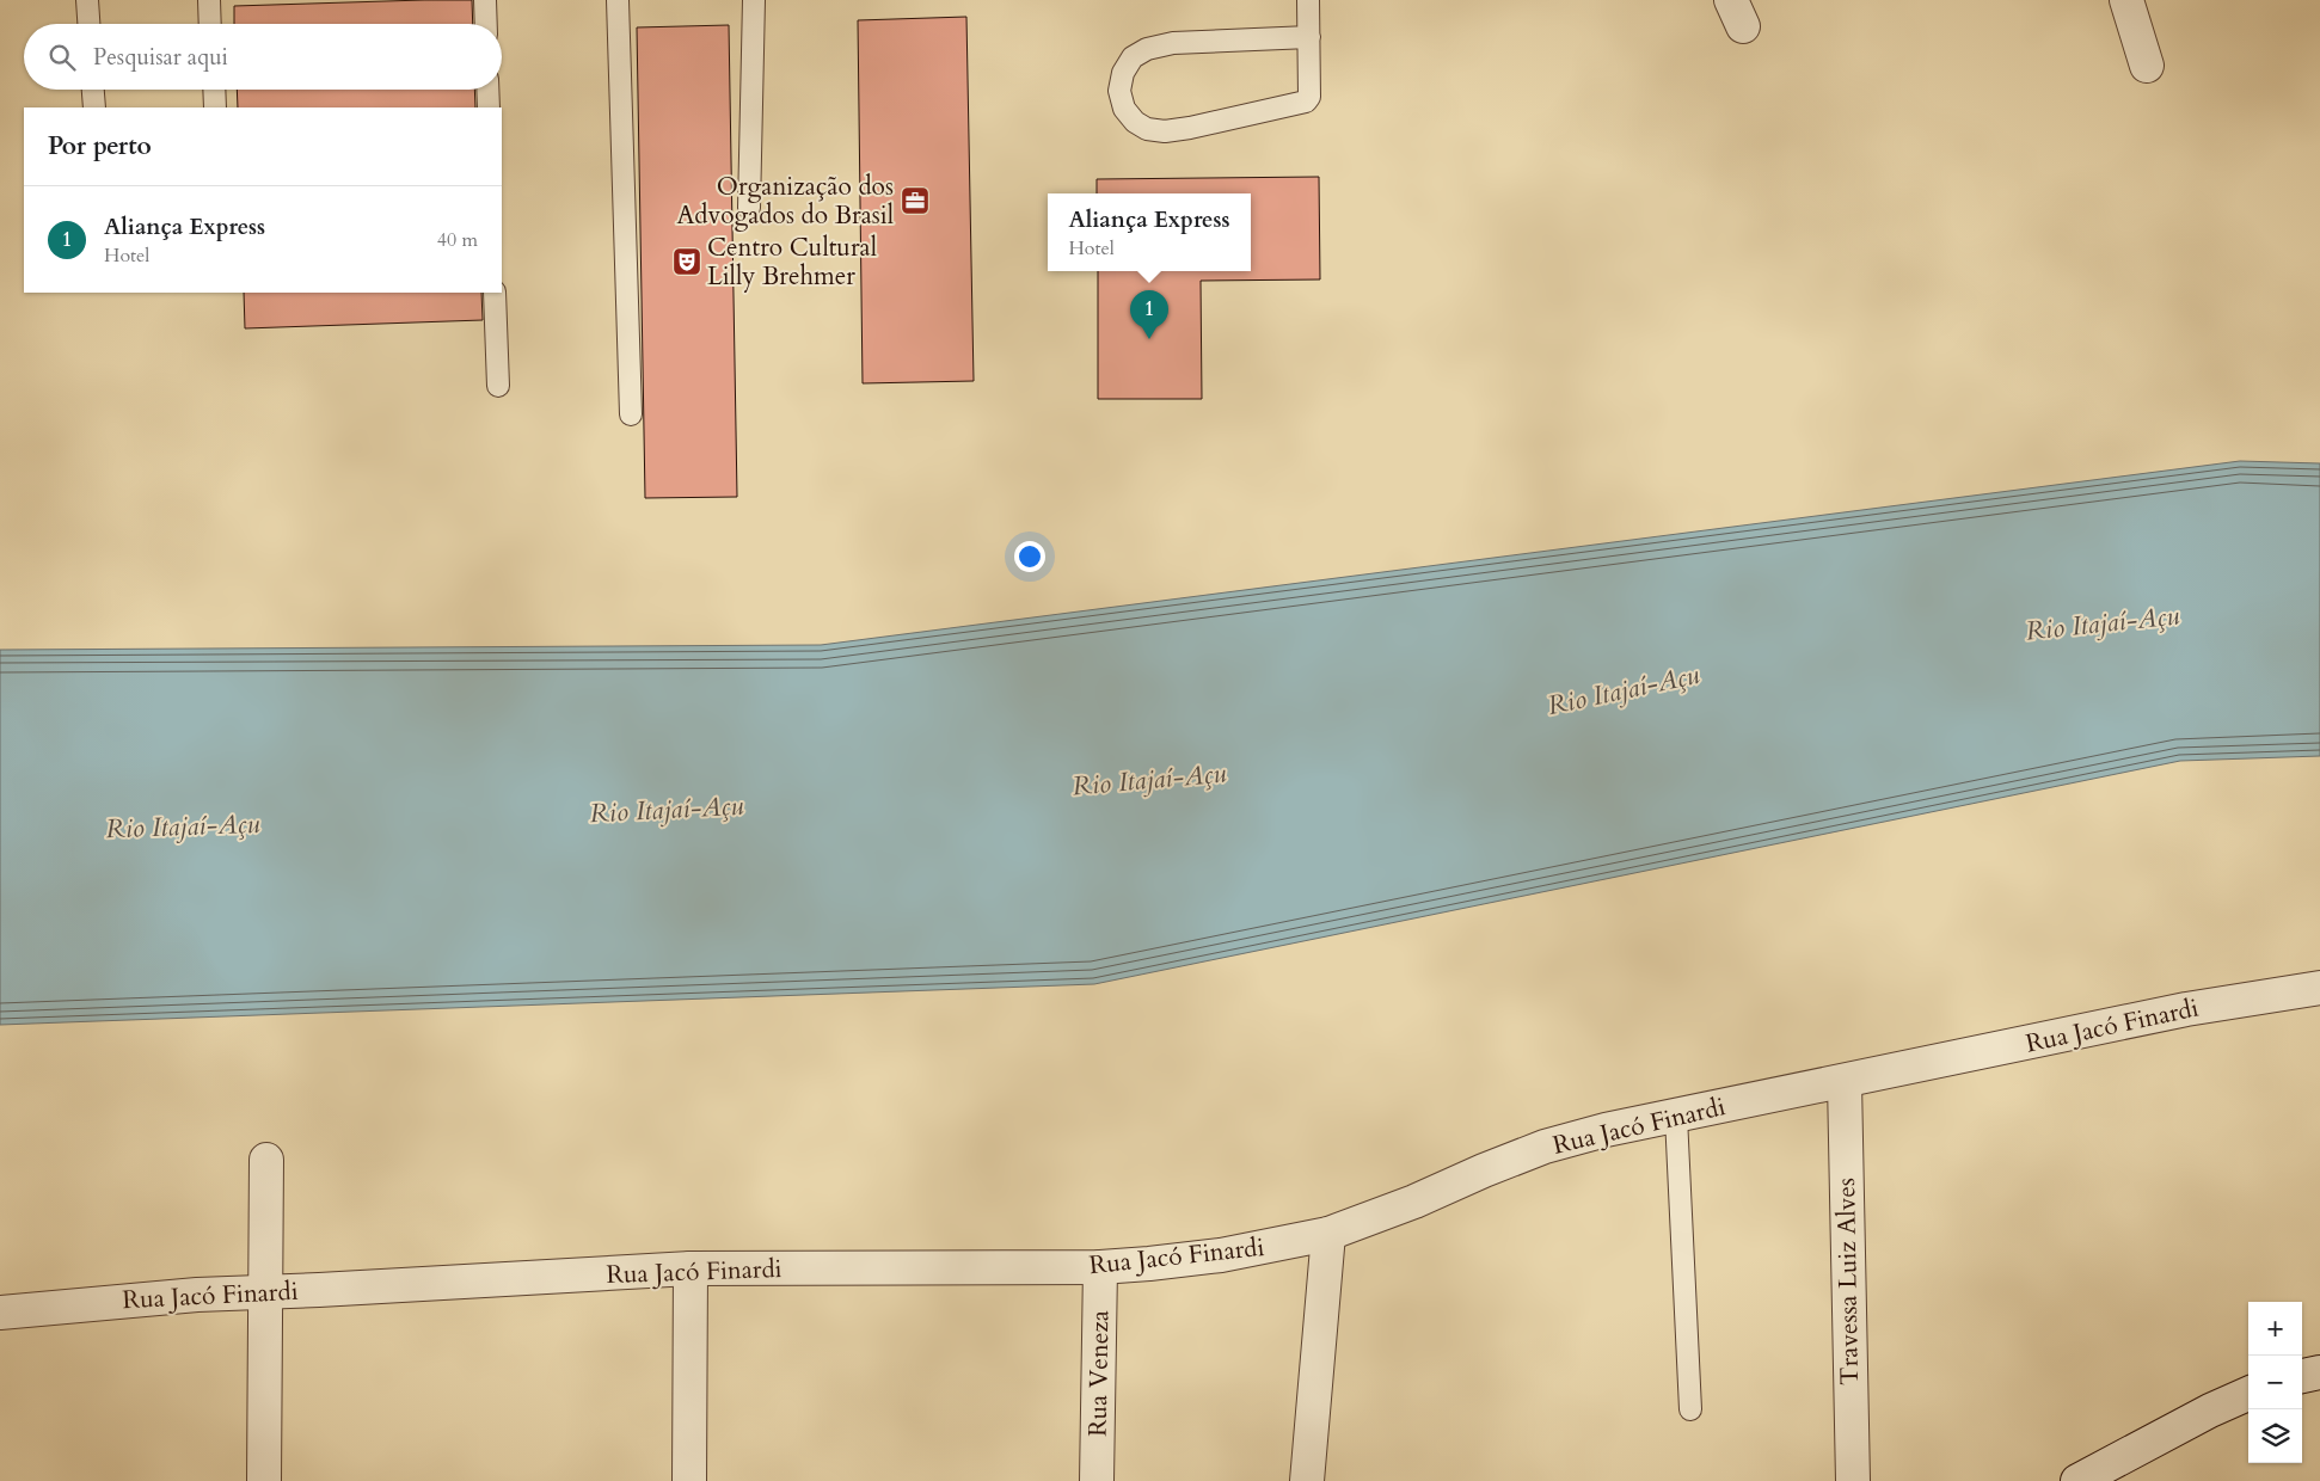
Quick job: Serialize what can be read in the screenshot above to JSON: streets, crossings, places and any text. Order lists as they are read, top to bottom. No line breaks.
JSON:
{"streets":{"street":["Rua Jacó Finardi","Travessa Luiz Alves","Rua Veneza"]},"crossings":[["Rua Jacó Finardi","Travessa Luiz Alves"],["Rua Jacó Finardi","Rua Veneza"]],"water":["Rio Itajaí-Açu"],"places":{"office":["Organização dos Advogados do Brasil"],"theatre":["Centro Cultural Lilly Brehmer"]},"page":{"search":"Pesquisar aqui","heading":"Por perto","list":[{"mark":"1","name":"Aliança Express","note":"Hotel","value":"40 m"}],"popup":["Aliança Express","Hotel"],"pins":"1","map_buttons":["+","−"]}}
